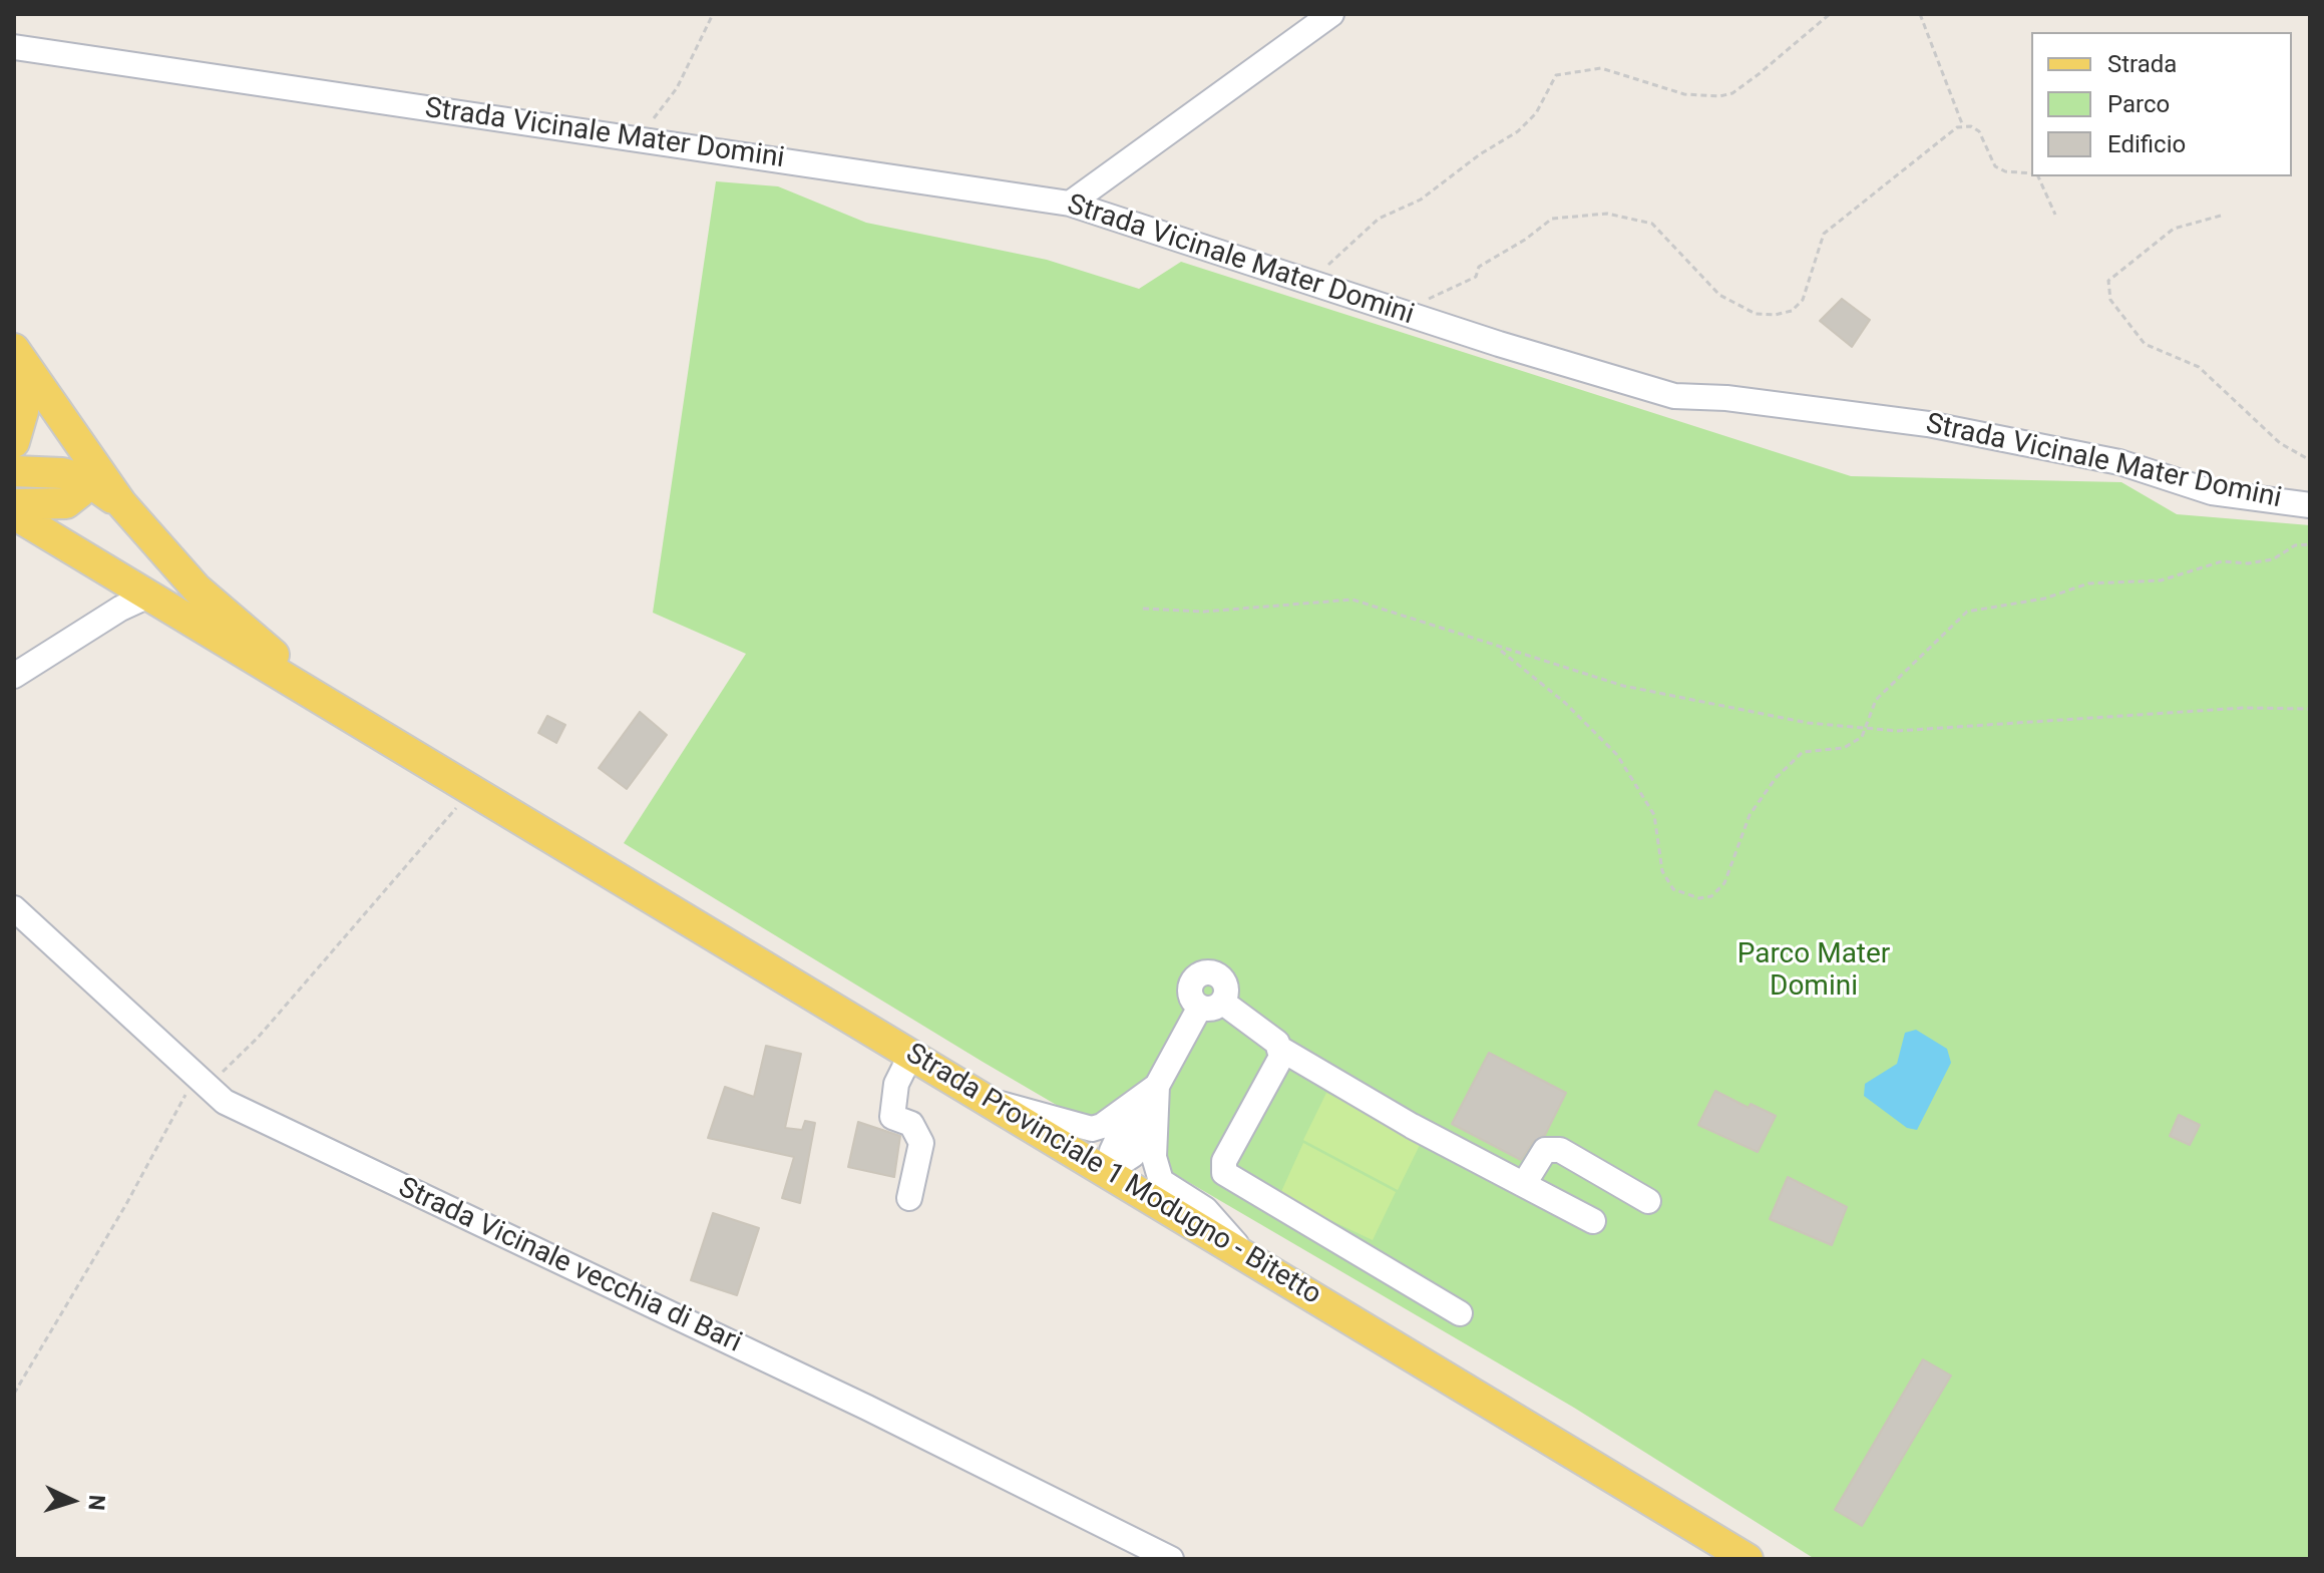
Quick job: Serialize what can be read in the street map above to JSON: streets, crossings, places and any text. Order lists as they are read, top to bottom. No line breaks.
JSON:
{"streets":{"main road":["Strada Provinciale 1 Modugno - Bitetto"],"street":["Strada Vicinale Mater Domini","Strada Vicinale vecchia di Bari"]},"parks":["Parco Mater Domini"],"legend":["Strada","Parco","Edificio"],"north":"right"}
